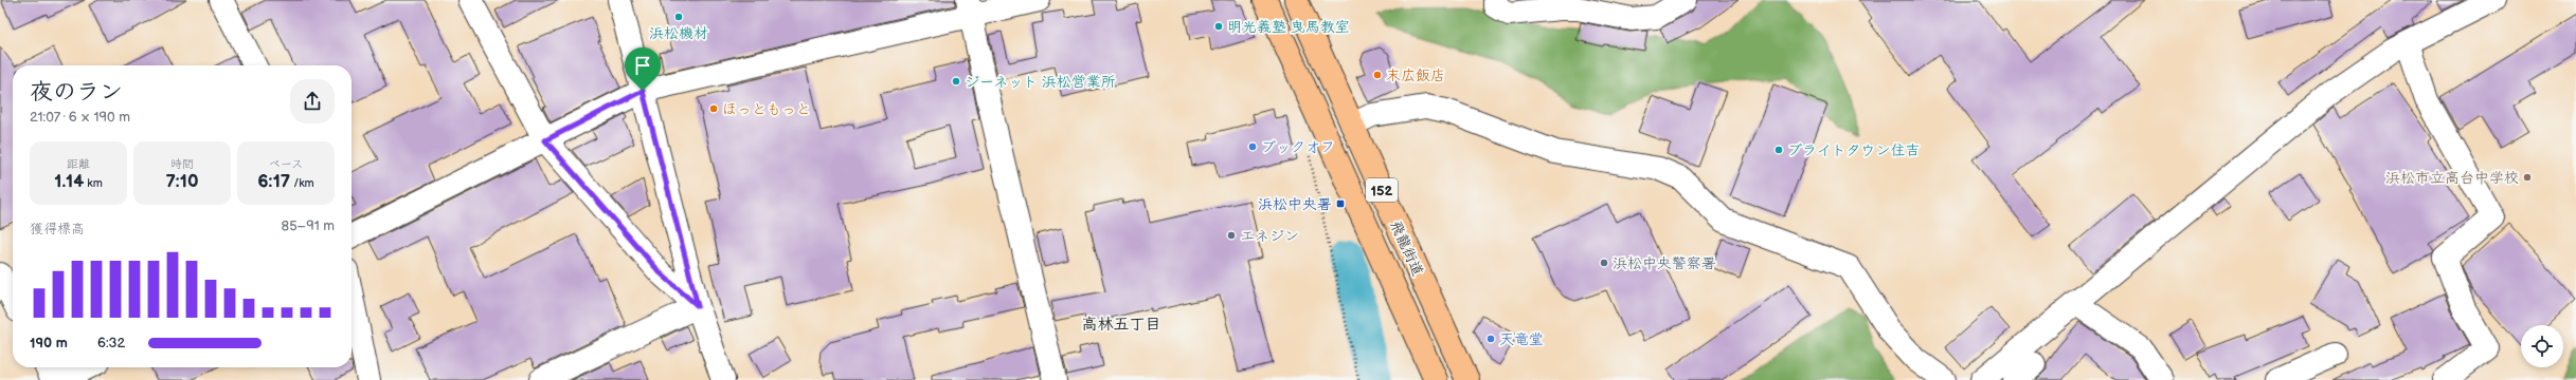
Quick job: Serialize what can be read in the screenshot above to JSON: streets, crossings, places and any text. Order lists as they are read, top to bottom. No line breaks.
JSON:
{"streets":{"highway":["152","飛龍街道"]},"districts":["高林五丁目"],"places":{"other":["浜松機材","明光義塾 曳馬教室","末広飯店","ジーネット 浜松営業所","ほっともっと","ブックオフ","ブライトタウン住吉","浜松市立高台中学校","エネジン","浜松中央警察署","天竜堂"],"transit":["浜松中央署"]},"page":{"heading":["夜のラン","21:07 · 6 × 190 m"],"stats":[["距離","1.14 km"],["時間","7:10"],["ペース","6:17 /km"]],"chart":["獲得標高","85–91 m"],"list":[{"name":"190 m","note":"6:32"}]}}
